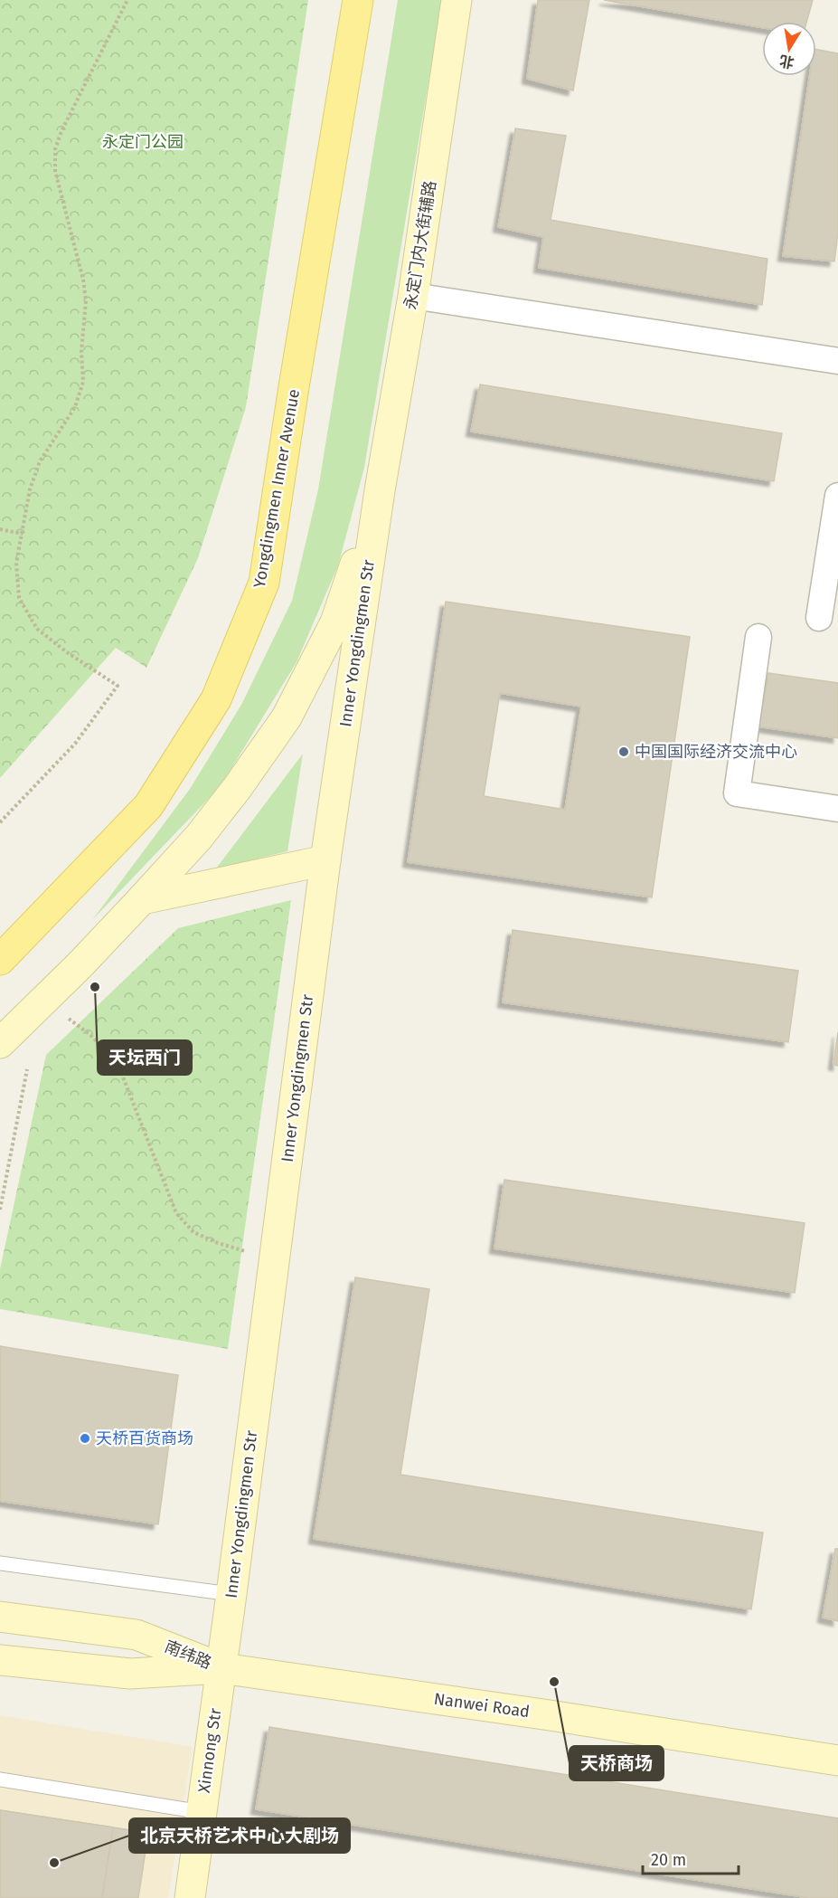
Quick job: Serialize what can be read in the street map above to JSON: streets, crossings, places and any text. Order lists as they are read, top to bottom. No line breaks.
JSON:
{"streets":{"main road":["Yongdingmen Inner Avenue"],"street":["永定门内大街辅路","Inner Yongdingmen Str","南纬路","Nanwei Road","Xinnong Str"]},"crossings":[["永定门内大街辅路","Inner Yongdingmen Str"],["Inner Yongdingmen Str","南纬路"],["Inner Yongdingmen Str","Nanwei Road"],["Inner Yongdingmen Str","Xinnong Str"],["南纬路","Nanwei Road"],["南纬路","Xinnong Str"],["Nanwei Road","Xinnong Str"]],"parks":["永定门公园"],"places":["中国国际经济交流中心","天坛西门","天桥百货商场","天桥商场","北京天桥艺术中心大剧场"],"scale_bar":"20 m","north":"bottom"}
